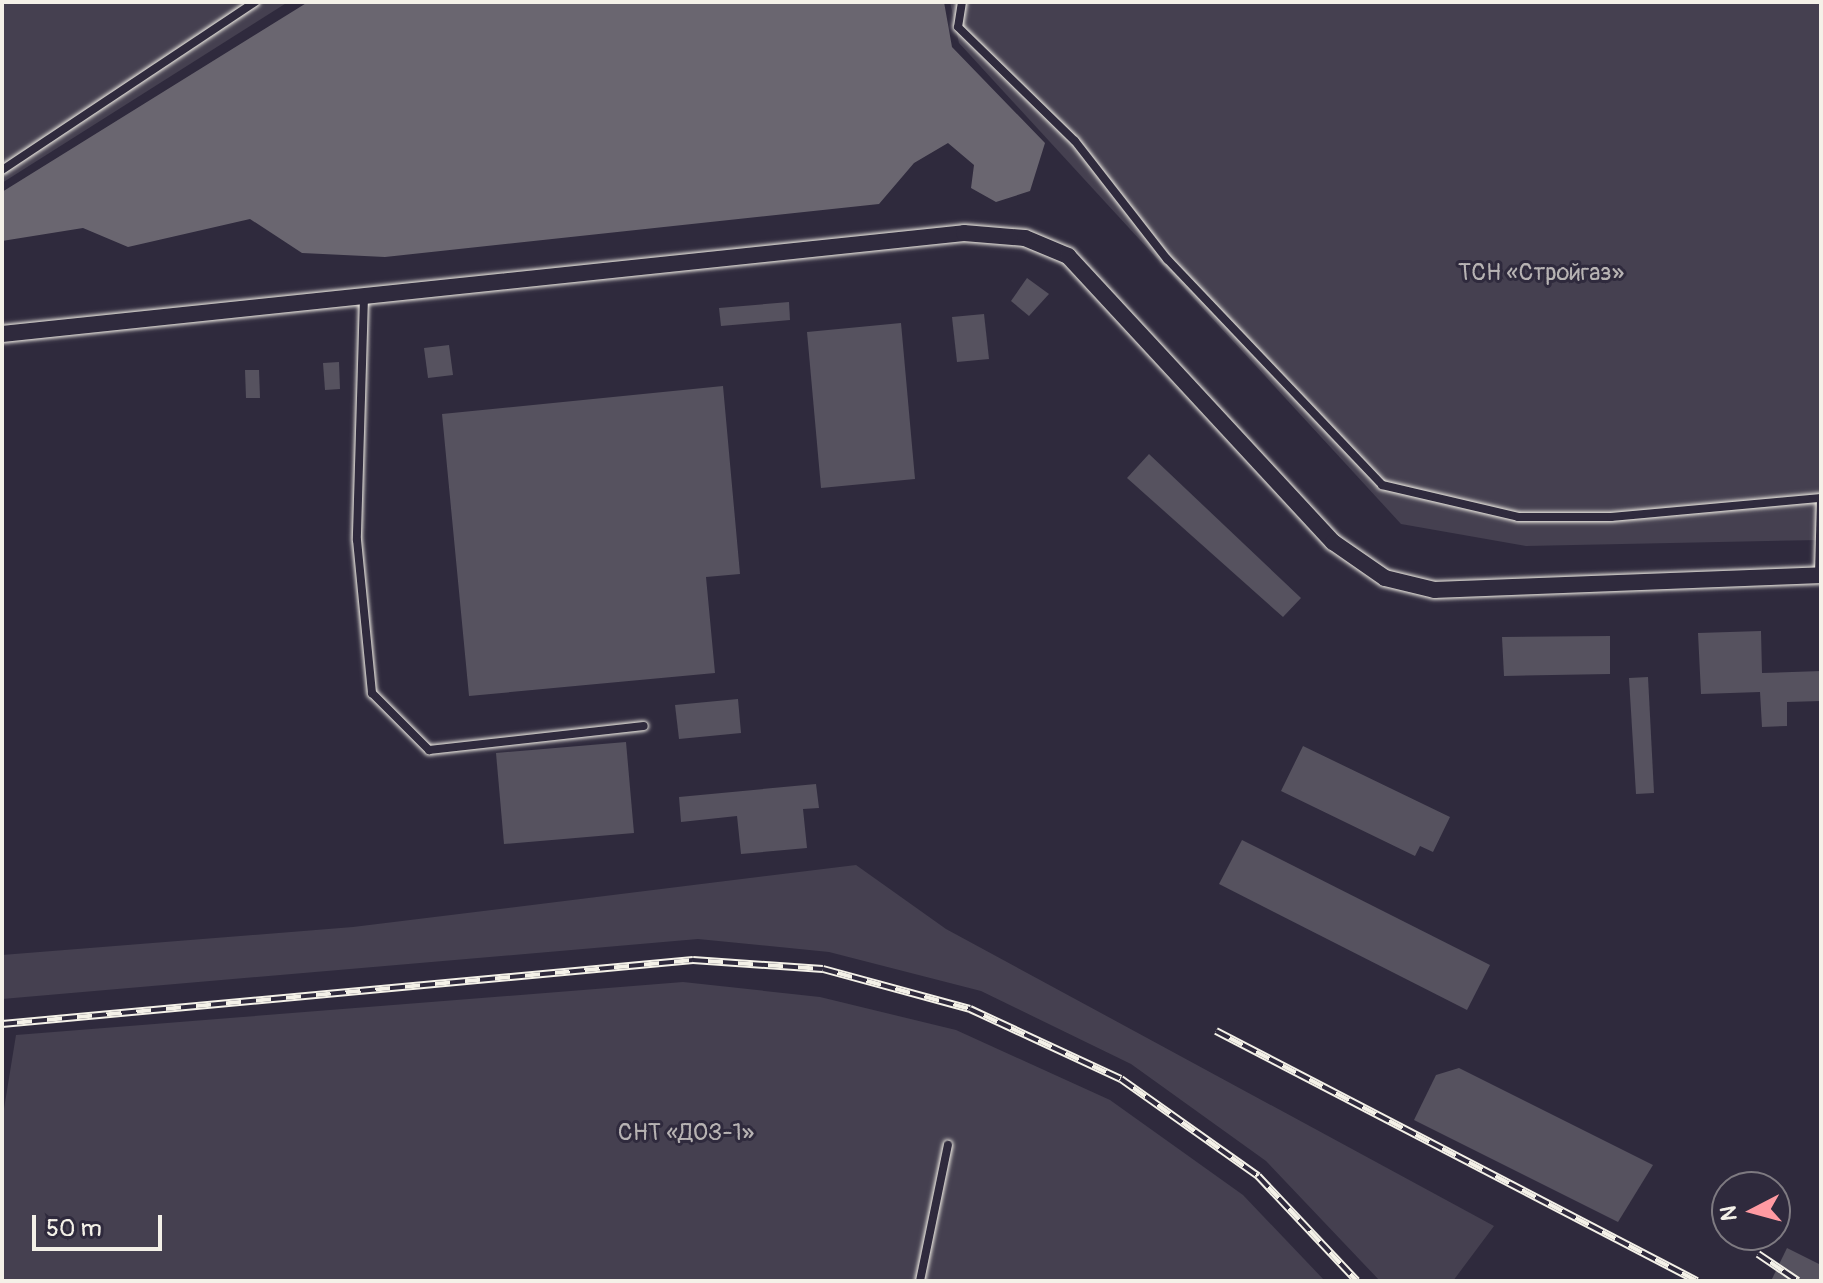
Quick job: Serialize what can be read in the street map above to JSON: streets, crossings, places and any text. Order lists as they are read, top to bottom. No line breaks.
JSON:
{"parks":["ТСН «Стройгаз»","СНТ «ДОЗ-1»"],"scale_bar":"50 m","north":"left"}
